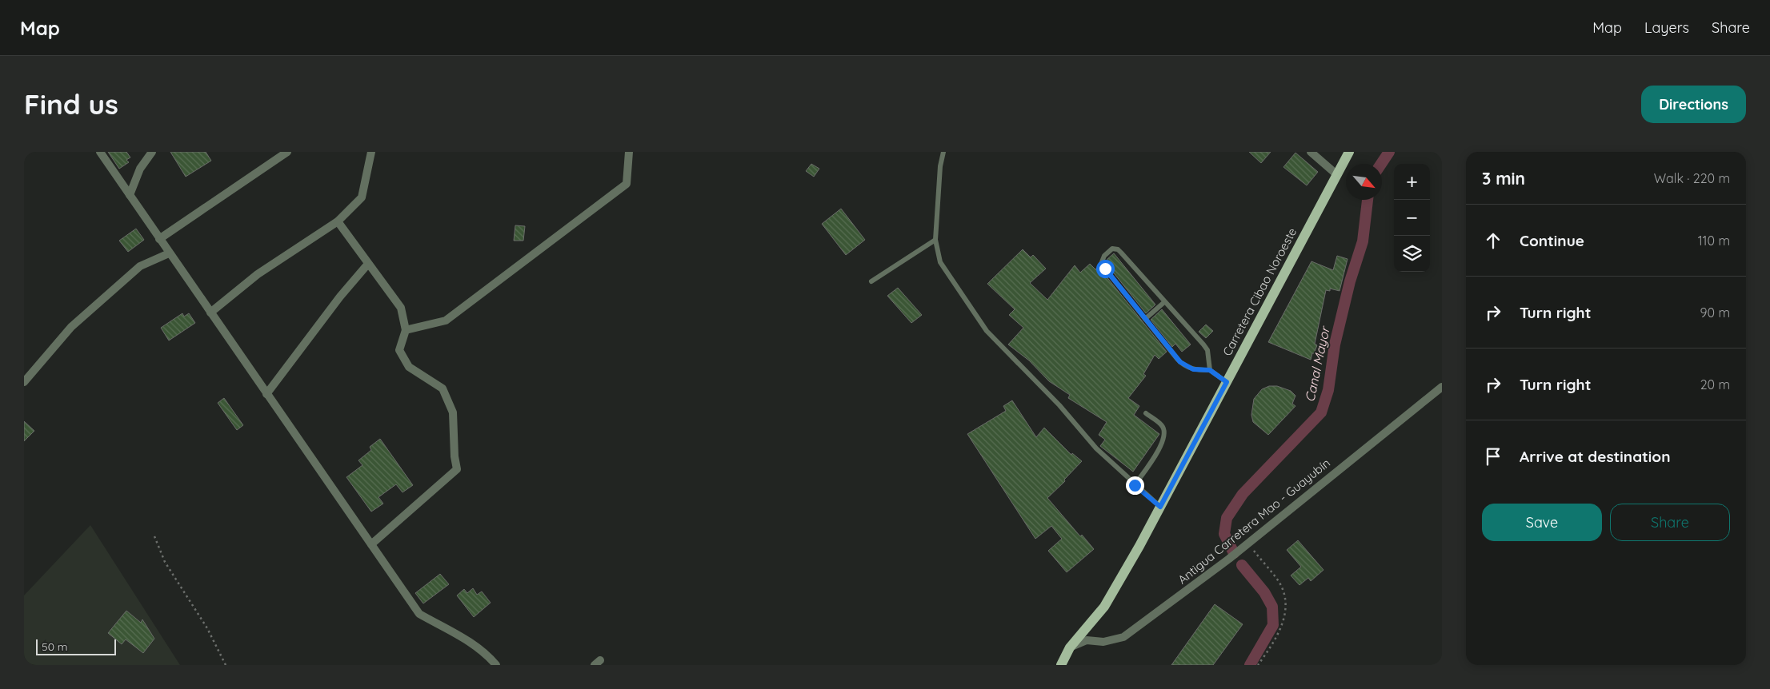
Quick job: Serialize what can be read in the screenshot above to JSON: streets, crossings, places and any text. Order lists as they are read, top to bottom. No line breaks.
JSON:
{"streets":{"main road":["Carretera Cibao Noroeste"],"street":["Antigua Carretera Mao - Guayubín"]},"crossings":[["Carretera Cibao Noroeste","Antigua Carretera Mao - Guayubín"]],"water":["Canal Mayor"],"scale_bar":"50 m","north":"bottom right","page":{"header":"Map","nav":["Map","Layers","Share"],"buttons":["Directions",["Save","Share"]],"title":"Find us","heading":["3 min","Walk · 220 m"],"map_buttons":["+","−"],"list":[["Continue","110 m"],["Turn right","90 m"],["Turn right","20 m"],"Arrive at destination"],"scale":"50 m"}}
